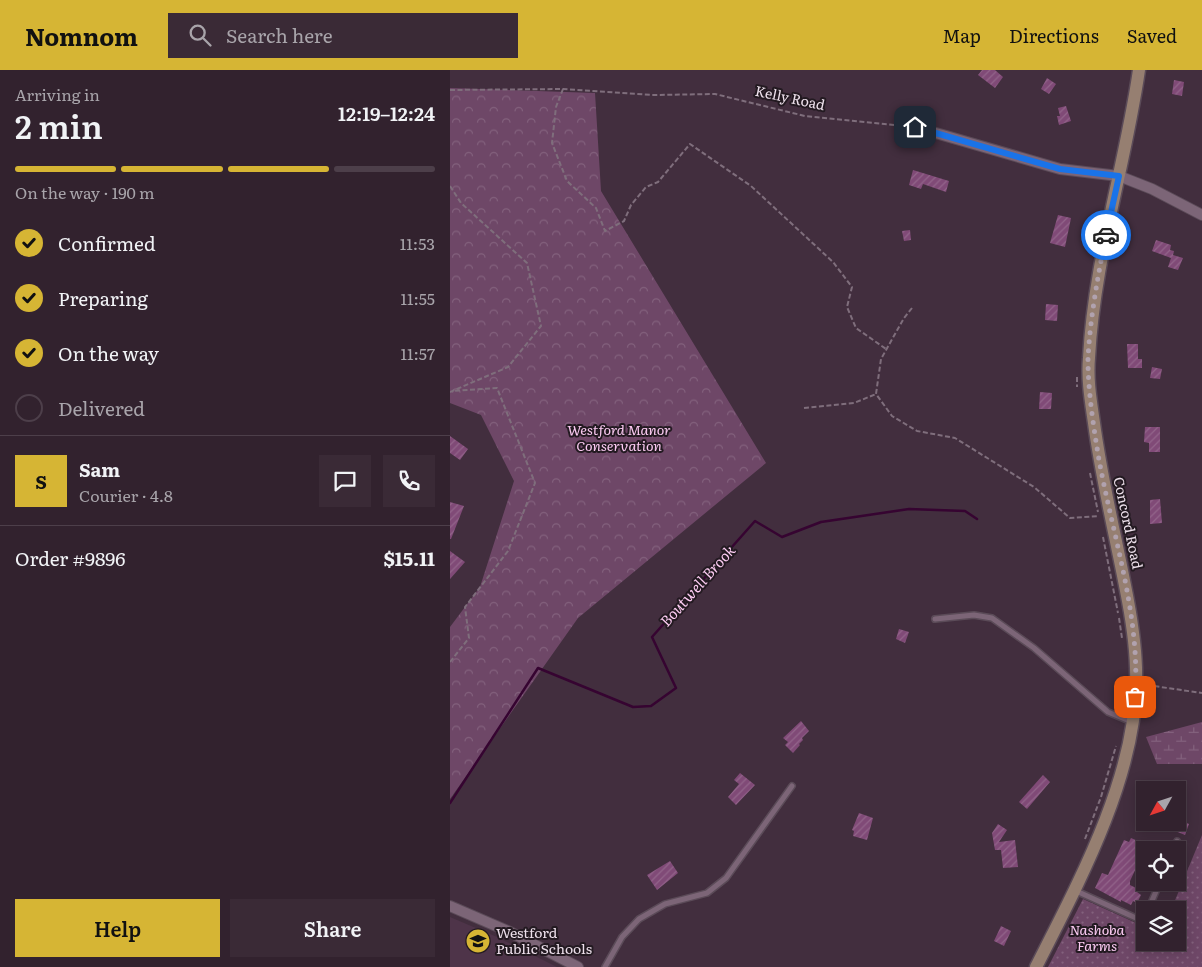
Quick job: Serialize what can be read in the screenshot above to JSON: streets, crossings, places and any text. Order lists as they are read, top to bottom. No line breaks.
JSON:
{"streets":{"main road":["Concord Road"],"path":["Kelly Road"]},"water":["Boutwell Brook"],"parks":["Westford Manor Conservation","Nashoba Farms"],"places":{"school or university":["Westford Public Schools"]},"north":"bottom left","page":{"header":"Nomnom","search":"Search here","nav":["Map","Directions","Saved"],"heading":["2 min","Arriving in","12:19–12:24"],"panel":["Sam","Courier · 4.8","Order #9896","$15.11"],"bar":"On the way · 190 m","list":[["Confirmed","11:53"],["Preparing","11:55"],["On the way","11:57"],"Delivered"],"round":"S","buttons":["Help","Share"]}}
